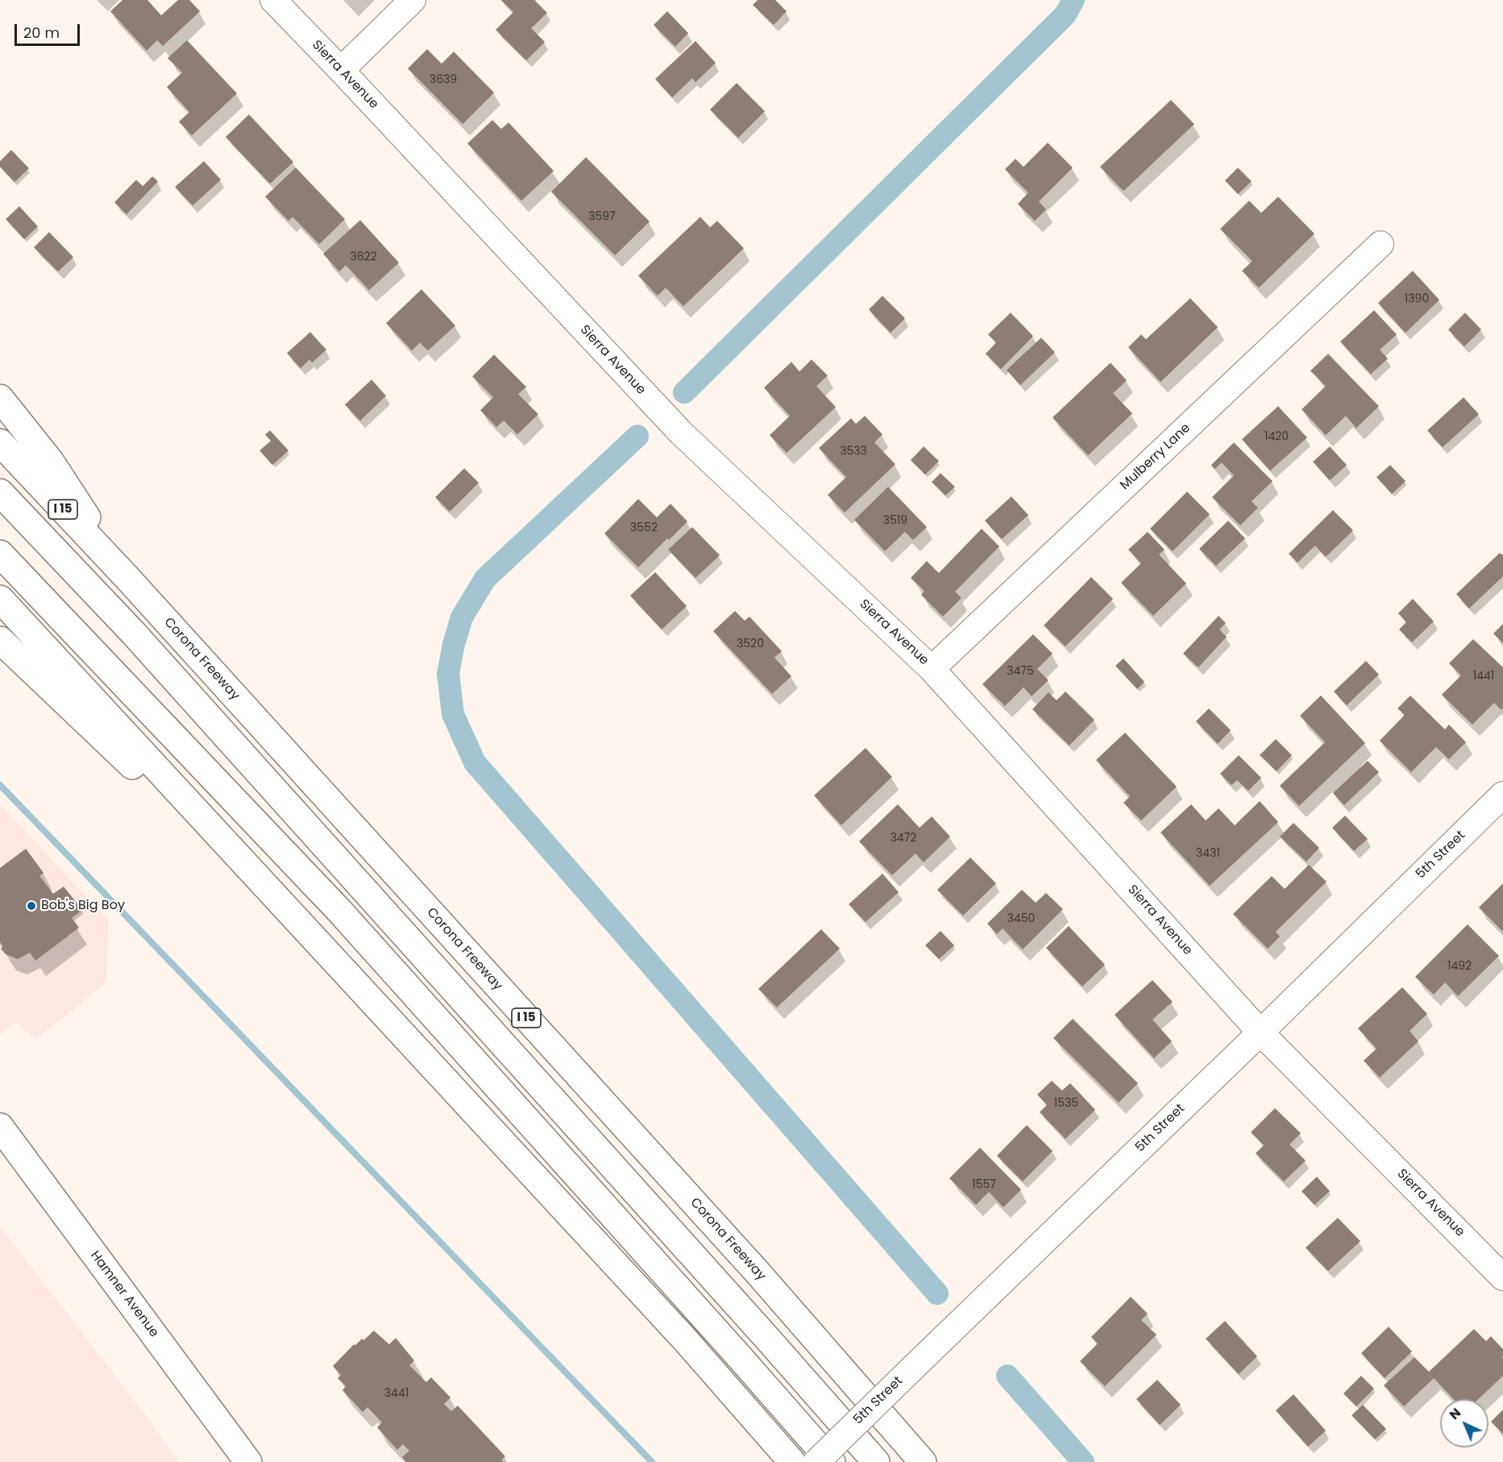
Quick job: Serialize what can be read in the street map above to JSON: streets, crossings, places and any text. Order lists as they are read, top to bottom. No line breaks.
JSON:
{"streets":{"main road":["I 15","Corona Freeway","Hamner Avenue"],"street":["Sierra Avenue","Mulberry Lane","5th Street"]},"crossings":[["Sierra Avenue","Mulberry Lane"],["Sierra Avenue","5th Street"]],"places":["Bob's Big Boy"],"house_numbers":["3639","3597","3622","1390","1420","3533","3519","3552","3520","3475","1441","3472","3431","3450","1492","1535","1557","3441"],"scale_bar":"20 m","north":"top left"}
